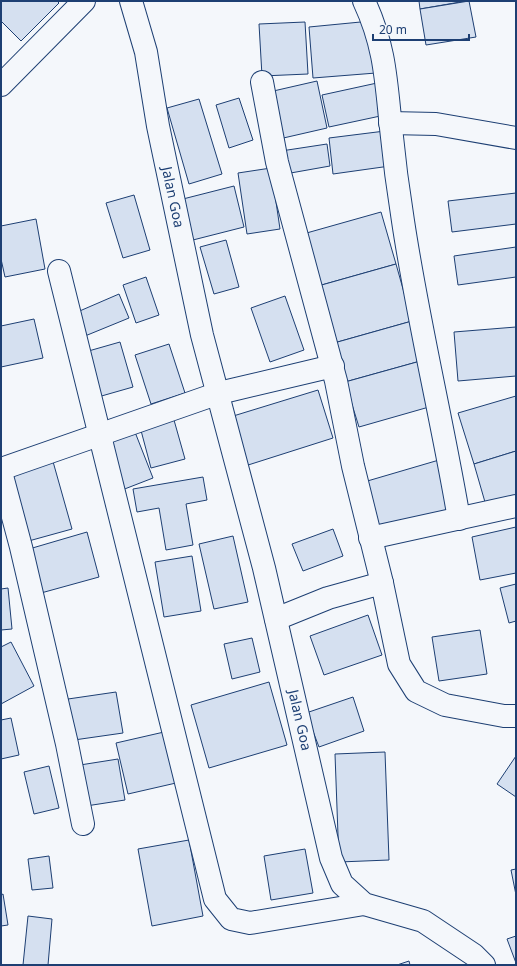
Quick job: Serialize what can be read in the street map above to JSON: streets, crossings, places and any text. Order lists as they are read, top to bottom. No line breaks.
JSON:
{"streets":{"street":["Jalan Goa"]},"scale_bar":"20 m"}
